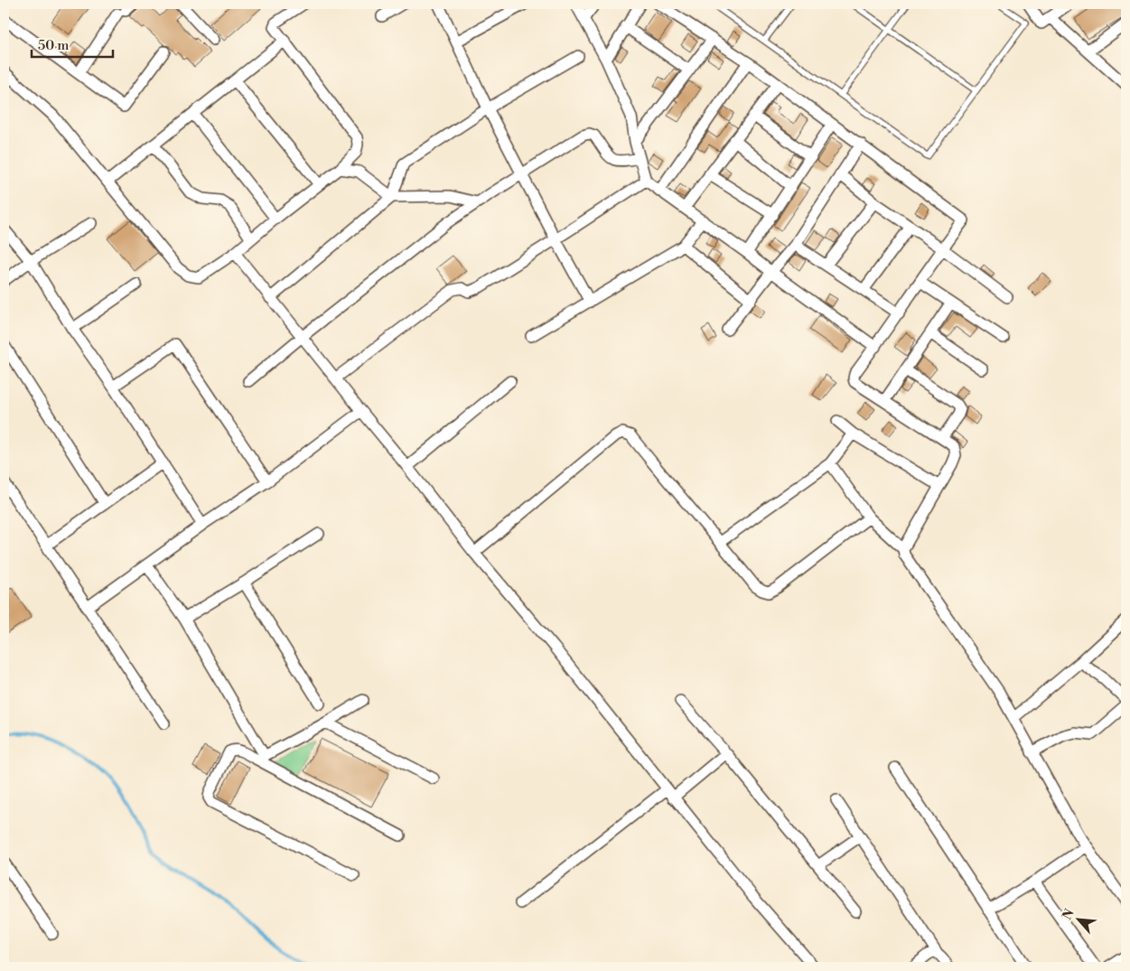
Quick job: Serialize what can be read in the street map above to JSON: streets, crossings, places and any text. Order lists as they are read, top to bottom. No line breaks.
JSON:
{"scale_bar":"50 m","north":"top left"}
